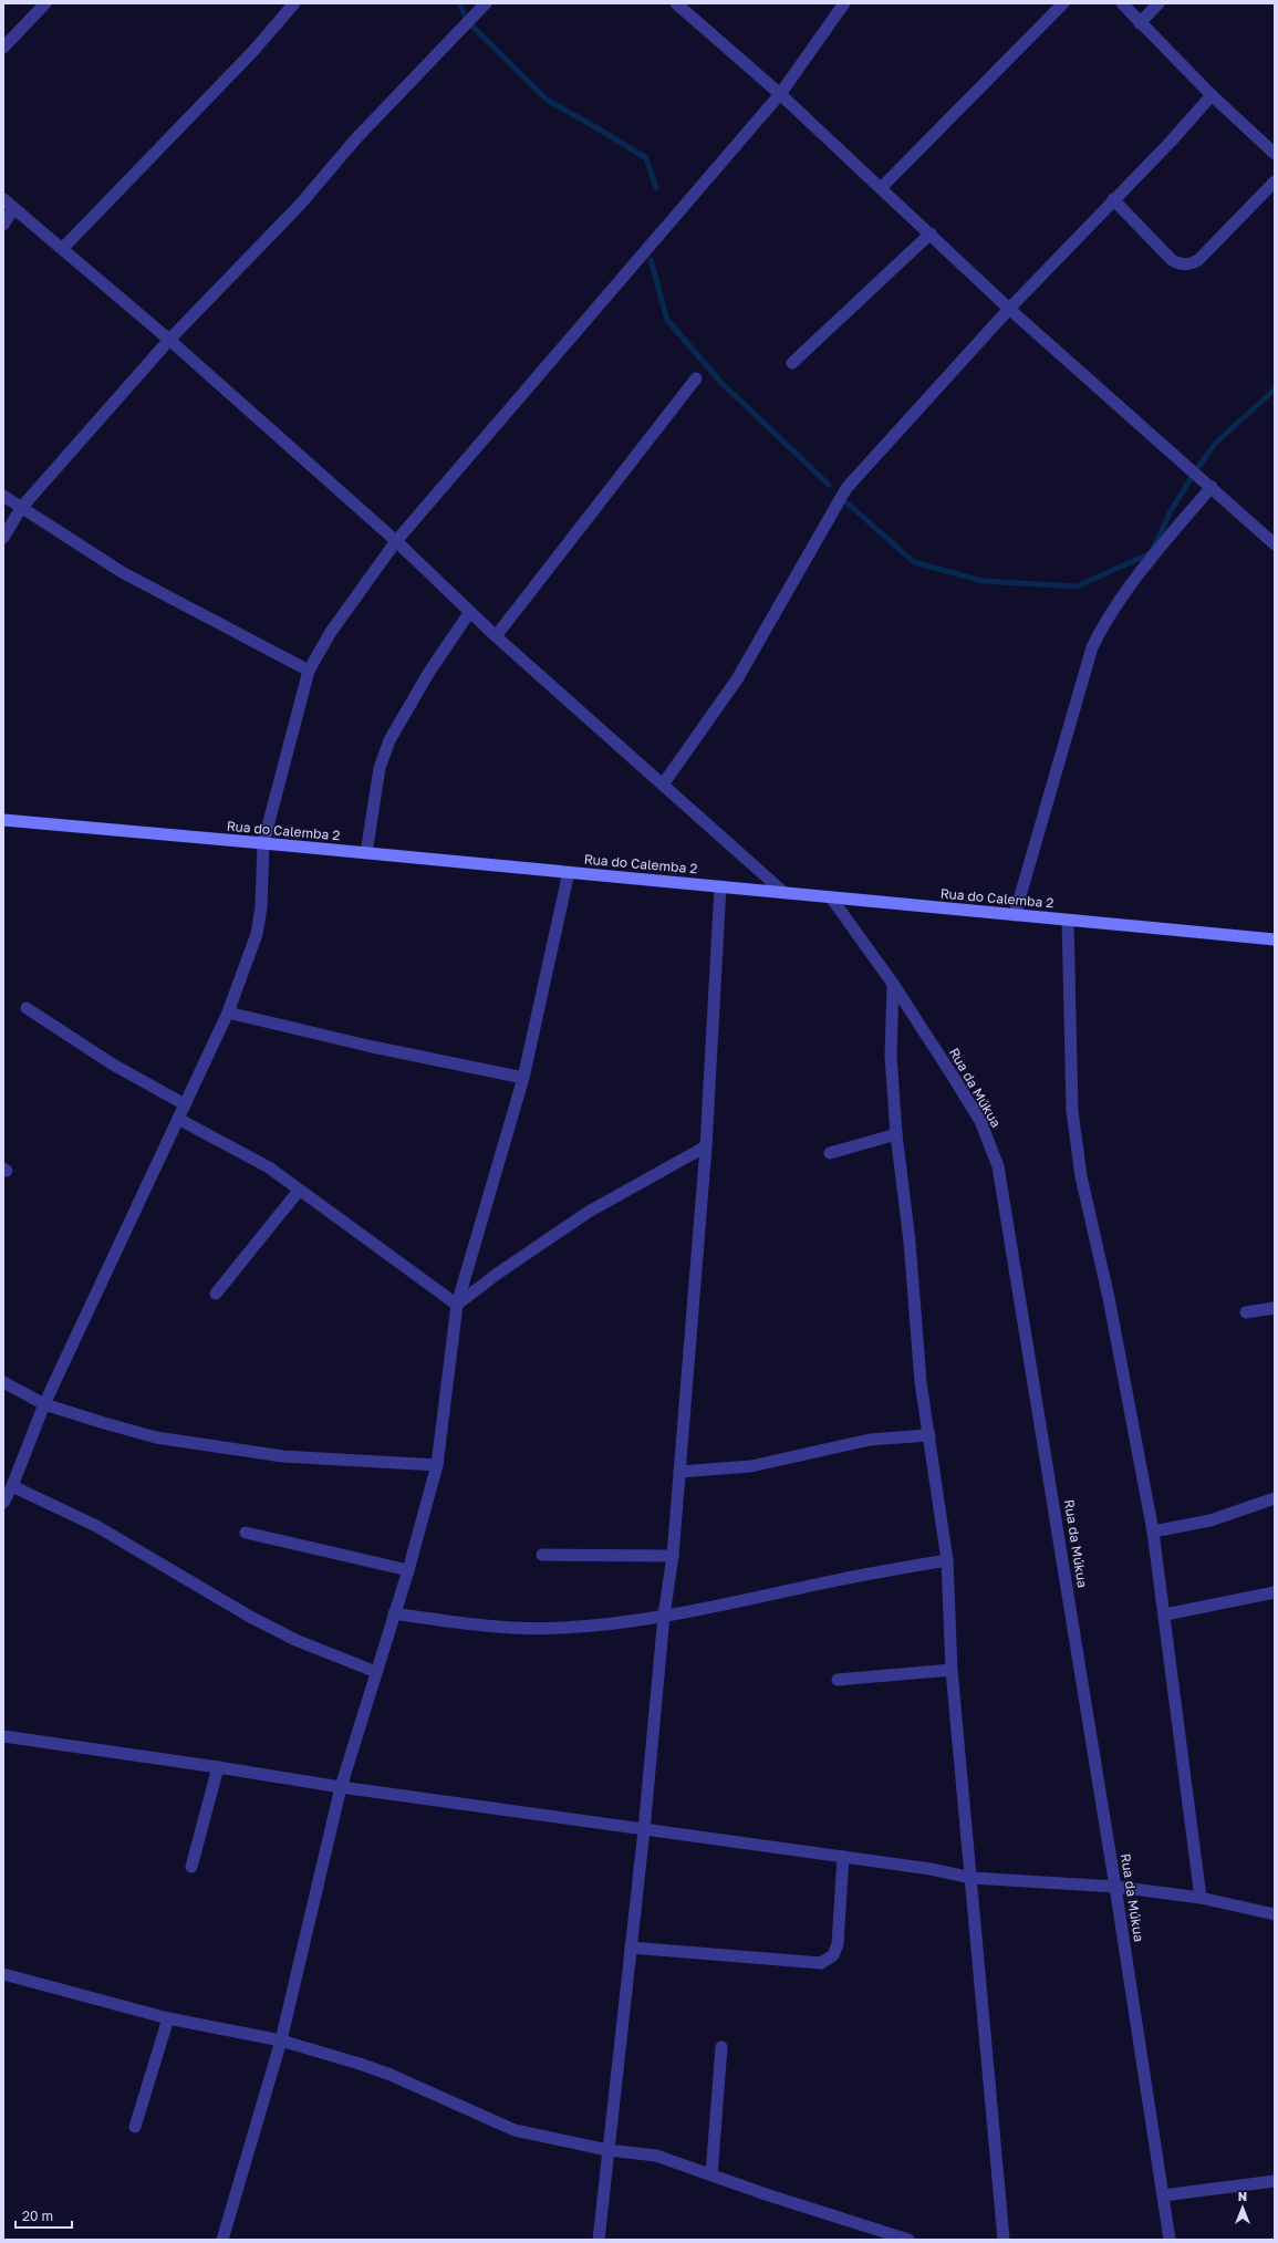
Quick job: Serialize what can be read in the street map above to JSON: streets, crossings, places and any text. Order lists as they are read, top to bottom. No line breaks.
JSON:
{"streets":{"main road":["Rua do Calemba 2"],"street":["Rua da Múkua"]},"crossings":[["Rua do Calemba 2","Rua da Múkua"]],"scale_bar":"20 m","north":"top"}
